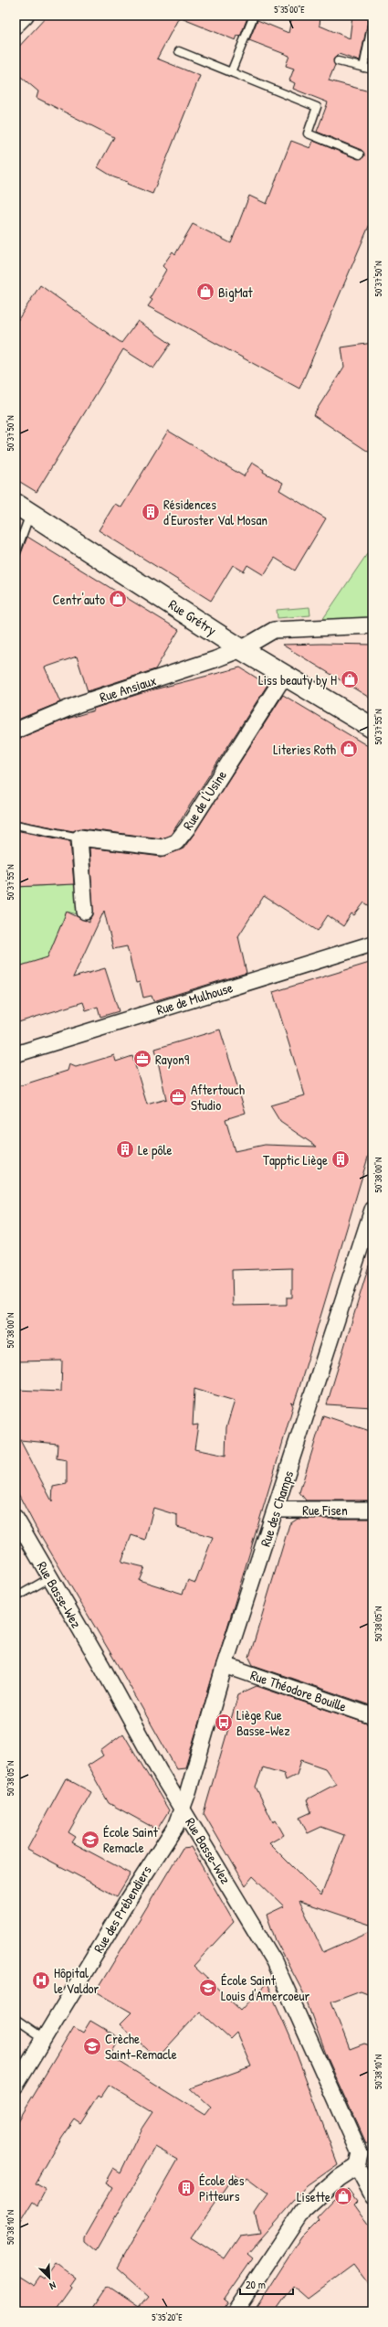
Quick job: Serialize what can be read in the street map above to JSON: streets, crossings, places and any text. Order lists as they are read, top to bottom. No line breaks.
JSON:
{"streets":{"street":["Rue Grétry","Rue Ansiaux","Rue de l'Usine","Rue de Mulhouse","Rue des Champs","Rue Fisen","Rue Basse-Wez","Rue Théodore Bouille","Rue des Prébendiers"]},"crossings":[["Rue Grétry","Rue Ansiaux"],["Rue Grétry","Rue de l'Usine"],["Rue des Champs","Rue Fisen"],["Rue des Champs","Rue Basse-Wez"],["Rue des Champs","Rue Théodore Bouille"],["Rue des Champs","Rue des Prébendiers"],["Rue Basse-Wez","Rue des Prébendiers"]],"places":{"shop":["BigMat","Centr'auto","Liss beauty by H","Literies Roth","Lisette"],"building":["Résidences d'Euroster Val Mosan","Le pôle","Tapptic Liège","École des Pitteurs"],"office":["Rayon9","Aftertouch Studio"],"bus stop":["Liège Rue Basse-Wez"],"school or university":["École Saint Remacle","École Saint Louis d'Amercoeur","Crèche Saint-Remacle"],"hospital":["Hôpital le Valdor"]},"scale_bar":"20 m","north":"bottom right","coordinates":["5°35'00\"E","50°37'50\"N","50°37'55\"N","50°38'00\"N","50°38'05\"N","50°38'10\"N","5°35'20\"E"]}
